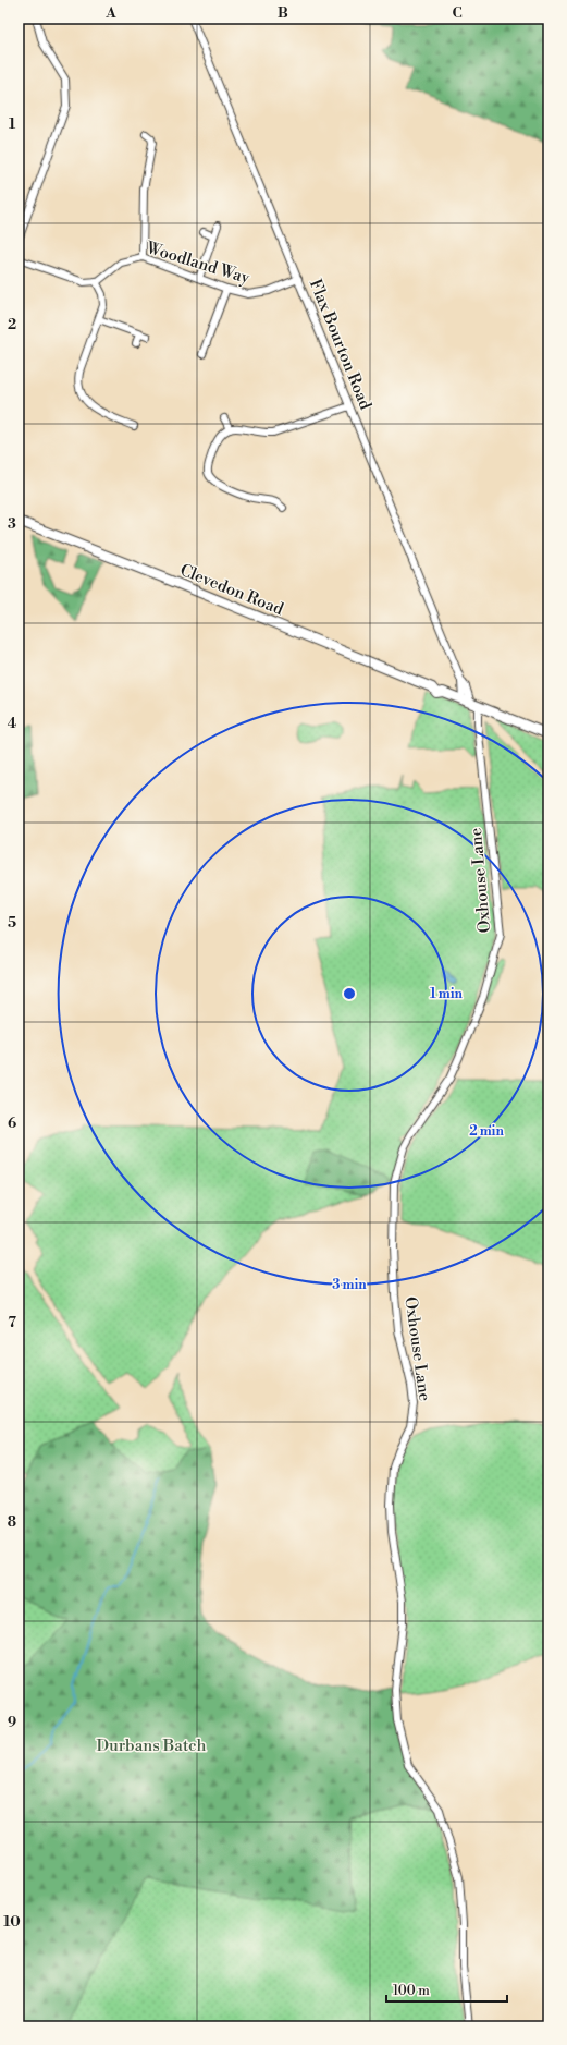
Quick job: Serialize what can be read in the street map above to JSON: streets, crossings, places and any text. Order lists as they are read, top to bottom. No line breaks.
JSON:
{"streets":{"main road":["Clevedon Road"],"street":["Woodland Way","Flax Bourton Road","Oxhouse Lane"]},"crossings":[["Woodland Way","Flax Bourton Road"],["Flax Bourton Road","Clevedon Road"],["Flax Bourton Road","Oxhouse Lane"],["Clevedon Road","Oxhouse Lane"]],"parks":["Durbans Batch"],"scale_bar":"100 m","grid":{"columns":["A","B","C"],"rows":["1","2","3","4","5","6","7","8","9","10"]},"rings":["1 min","2 min","3 min"]}
